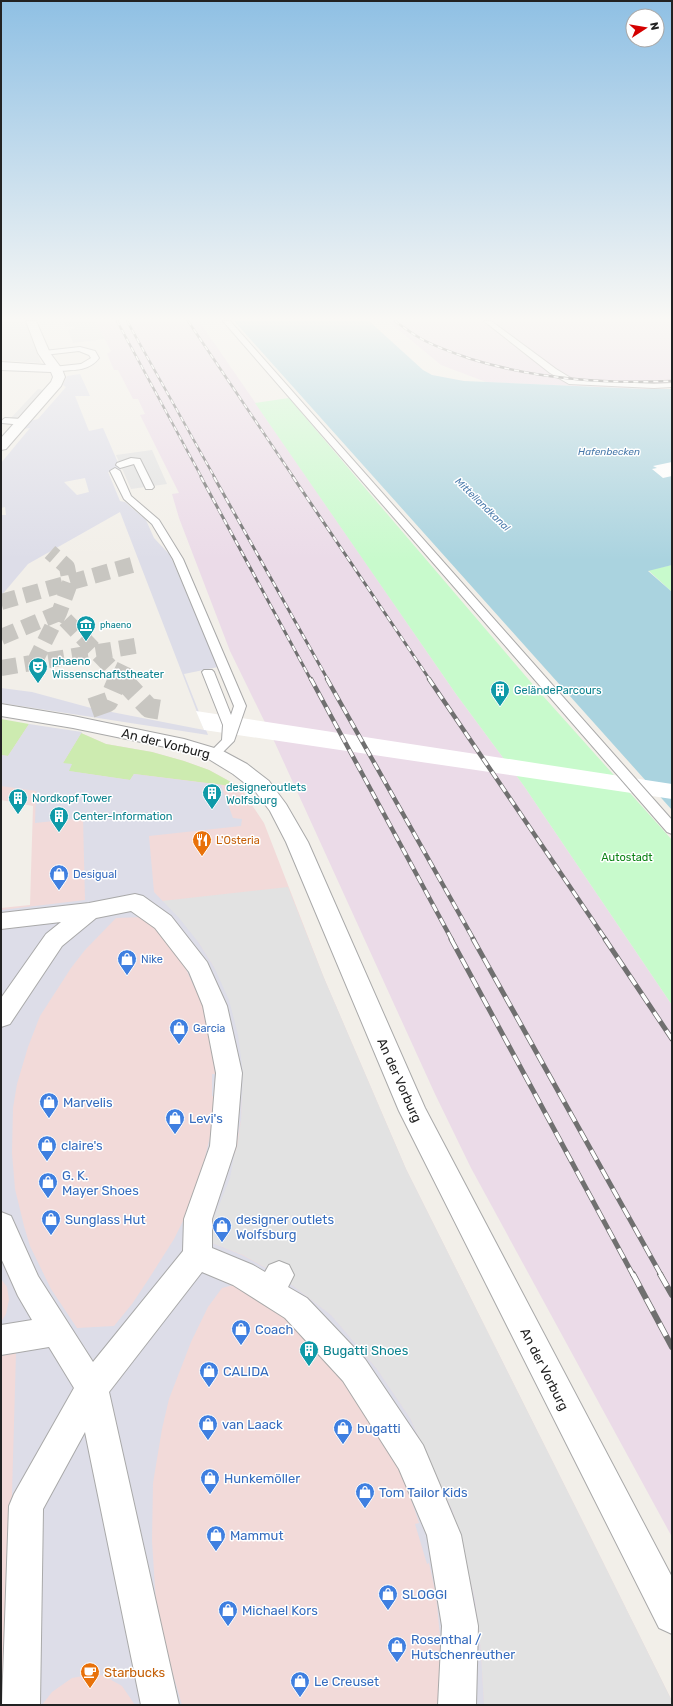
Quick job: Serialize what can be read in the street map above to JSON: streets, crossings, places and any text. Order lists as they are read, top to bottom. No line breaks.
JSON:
{"streets":{"street":["An der Vorburg"]},"water":["Hafenbecken","Mittellandkanal"],"parks":["Autostadt"],"places":{"museum":["phaeno"],"theatre":["phaeno Wissenschaftstheater"],"building":["GeländeParcours","designeroutlets Wolfsburg","Nordkopf Tower","Center-Information","Bugatti Shoes"],"restaurant":["L'Osteria"],"shop":["Desigual","Nike","Garcia","Marvelis","Levi's","claire's","G. K. Mayer Shoes","Sunglass Hut","designer outlets Wolfsburg","Coach","CALIDA","van Laack","bugatti","Hunkemöller","Tom Tailor Kids","Mammut","SLOGGI","Michael Kors","Rosenthal / Hutschenreuther","Le Creuset"],"cafe":["Starbucks"]},"north":"right"}
